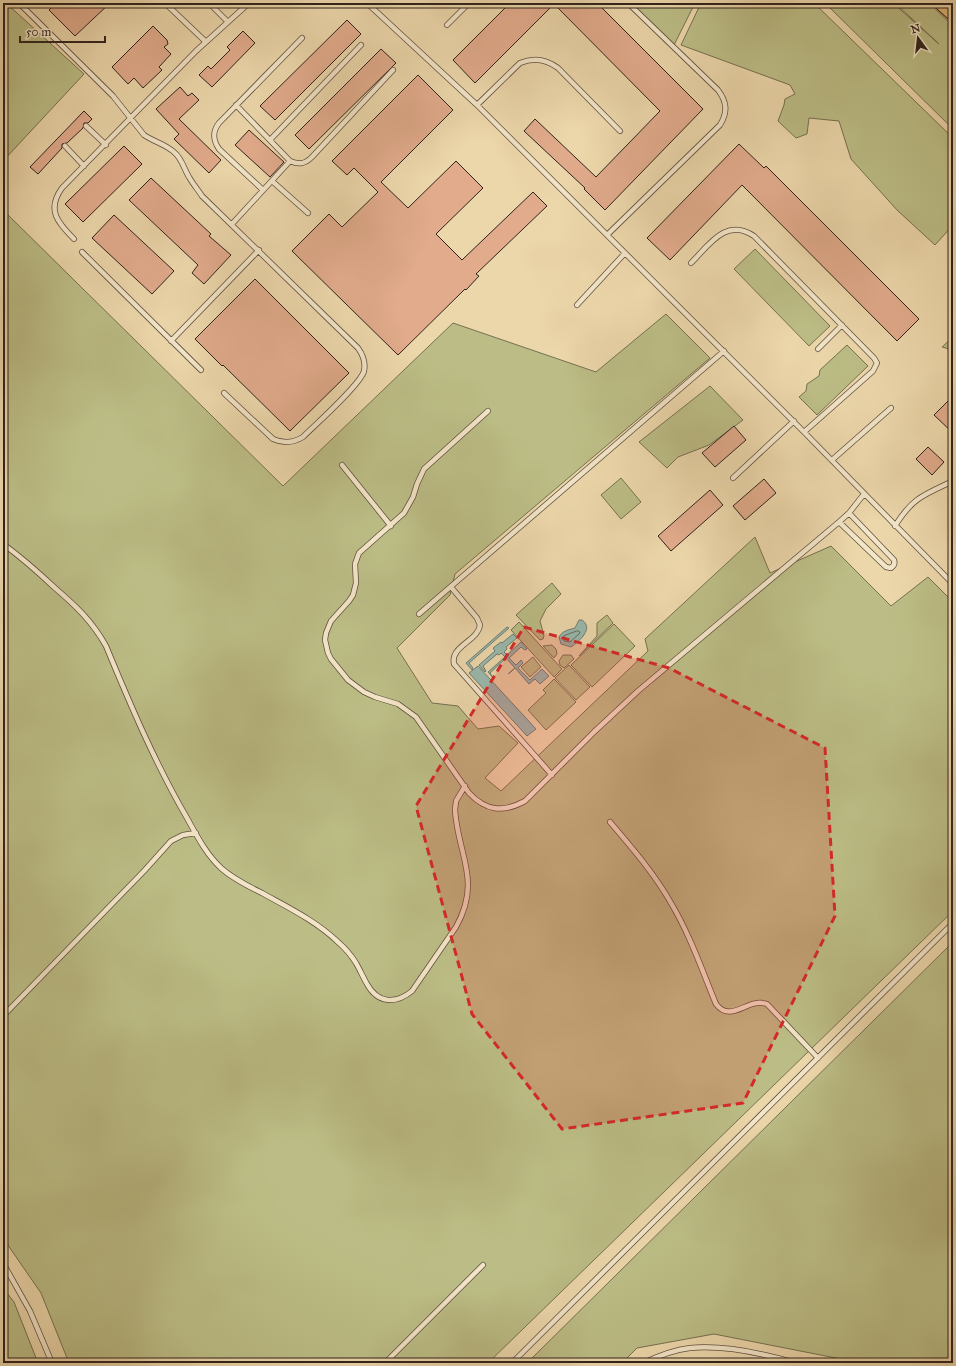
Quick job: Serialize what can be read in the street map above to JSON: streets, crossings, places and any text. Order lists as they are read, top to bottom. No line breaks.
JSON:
{"scale_bar":"50 m","north":"top"}
